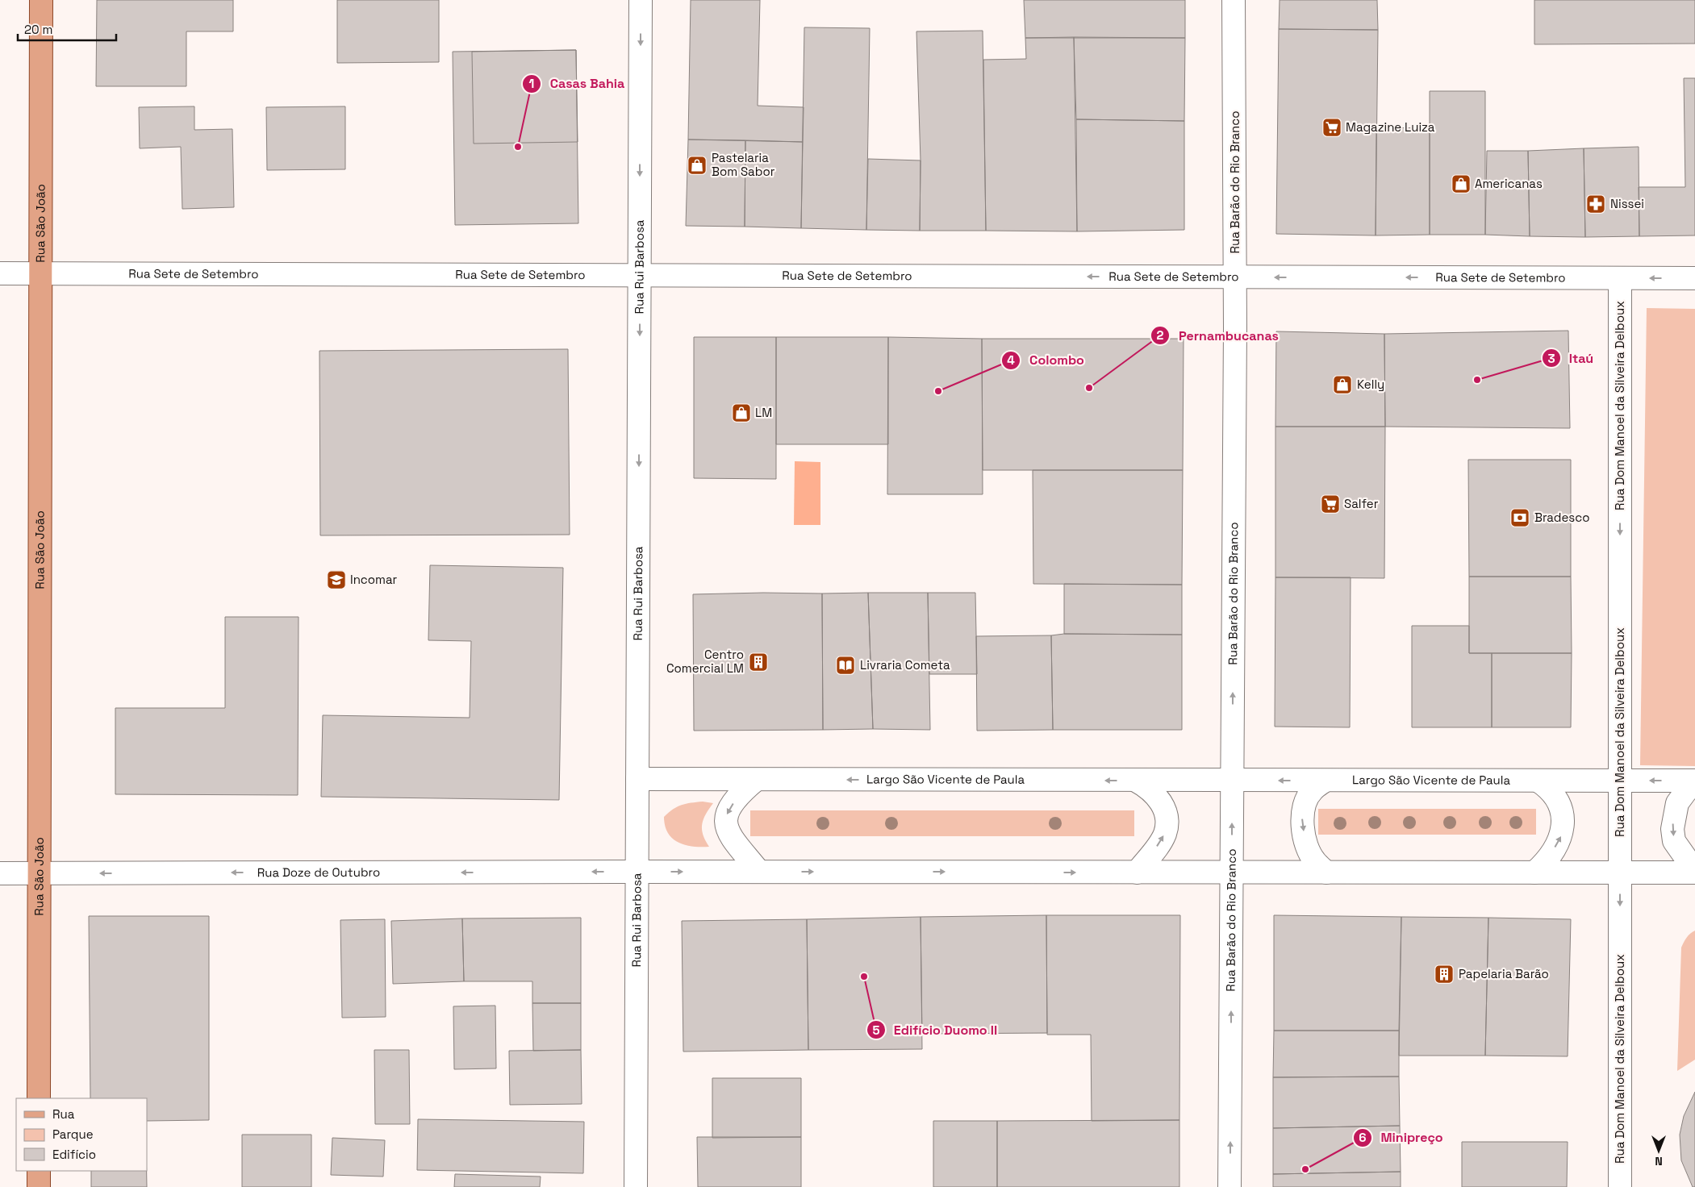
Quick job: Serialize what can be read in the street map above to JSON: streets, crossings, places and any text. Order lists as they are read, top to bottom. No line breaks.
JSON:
{"streets":{"main road":["Rua São João"],"street":["Rua Barão do Rio Branco","Rua Rui Barbosa","Rua Sete de Setembro","Rua Dom Manoel da Silveira Delboux","Largo São Vicente de Paula","Rua Doze de Outubro"]},"crossings":[["Rua Barão do Rio Branco","Rua Sete de Setembro"],["Rua Barão do Rio Branco","Largo São Vicente de Paula"],["Rua São João","Rua Sete de Setembro"],["Rua São João","Rua Doze de Outubro"],["Rua Rui Barbosa","Rua Sete de Setembro"],["Rua Rui Barbosa","Largo São Vicente de Paula"],["Rua Rui Barbosa","Rua Doze de Outubro"],["Rua Sete de Setembro","Rua Dom Manoel da Silveira Delboux"],["Rua Dom Manoel da Silveira Delboux","Largo São Vicente de Paula"]],"one_way":["Rua Barão do Rio Branco","Rua Rui Barbosa","Rua Sete de Setembro","Rua Dom Manoel da Silveira Delboux","Rua Doze de Outubro"],"places":{"supermarket":["Magazine Luiza","Salfer"],"other":["Casas Bahia","Itaú","Pernambucanas","Colombo","Edifício Duomo II","Minipreço"],"shop":["Pastelaria Bom Sabor","Americanas","Kelly","LM"],"pharmacy":["Nissei"],"bank":["Bradesco"],"school or university":["Incomar"],"building":["Centro Comercial LM","Papelaria Barão"],"library":["Livraria Cometa"]},"legend":["Rua","Parque","Edifício"],"scale_bar":"20 m","north":"bottom"}
